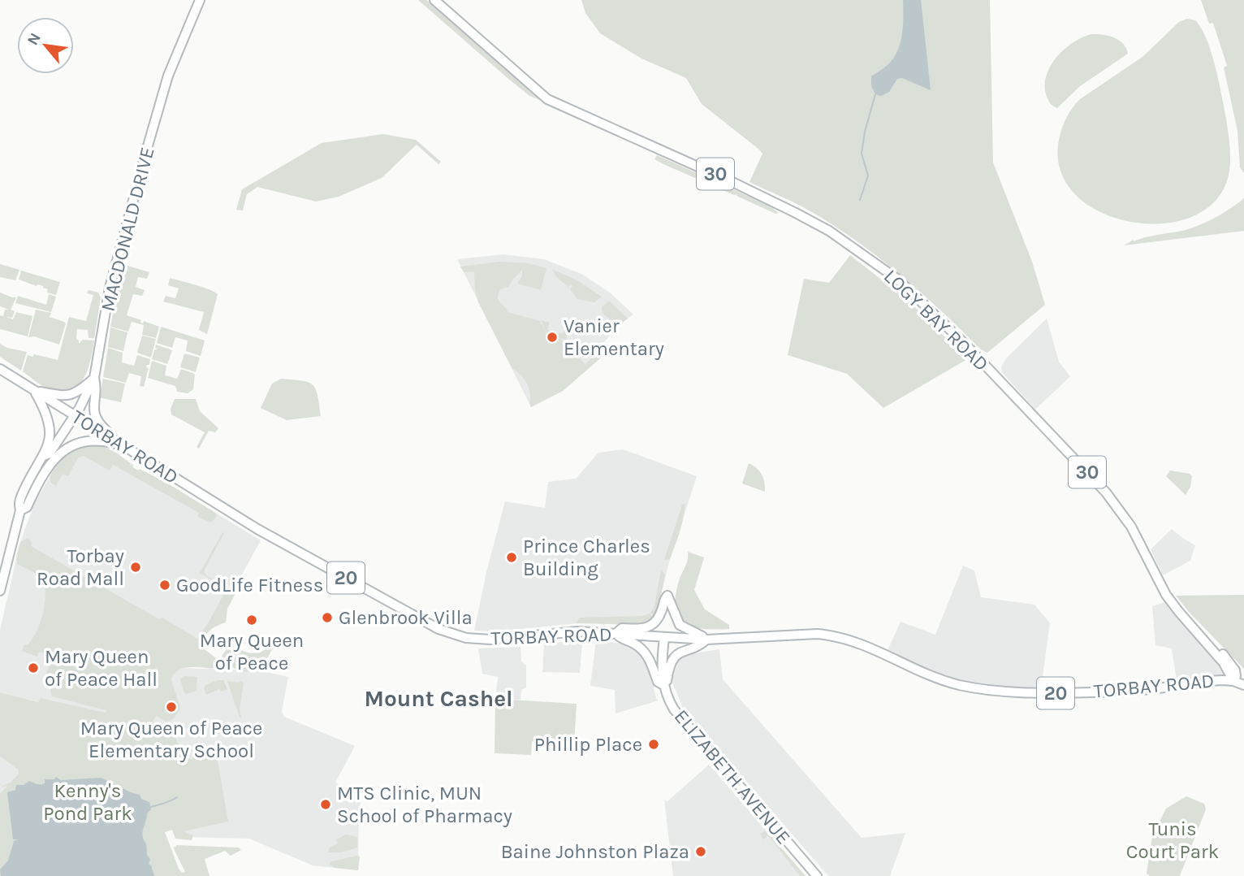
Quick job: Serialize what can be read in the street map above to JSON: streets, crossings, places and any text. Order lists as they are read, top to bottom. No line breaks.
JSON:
{"streets":{"main road":["30","MACDONALD DRIVE","LOGY BAY ROAD","TORBAY ROAD","20","ELIZABETH AVENUE"]},"crossings":[["MACDONALD DRIVE","TORBAY ROAD"],["LOGY BAY ROAD","TORBAY ROAD"],["TORBAY ROAD","ELIZABETH AVENUE"]],"districts":["Mount Cashel"],"parks":["Kenny's Pond Park","Tunis Court Park"],"places":["Vanier Elementary","Prince Charles Building","Torbay Road Mall","GoodLife Fitness","Glenbrook Villa","Mary Queen of Peace","Mary Queen of Peace Hall","Mary Queen of Peace Elementary School","Phillip Place","MTS Clinic, MUN School of Pharmacy","Baine Johnston Plaza"],"north":"top left"}
